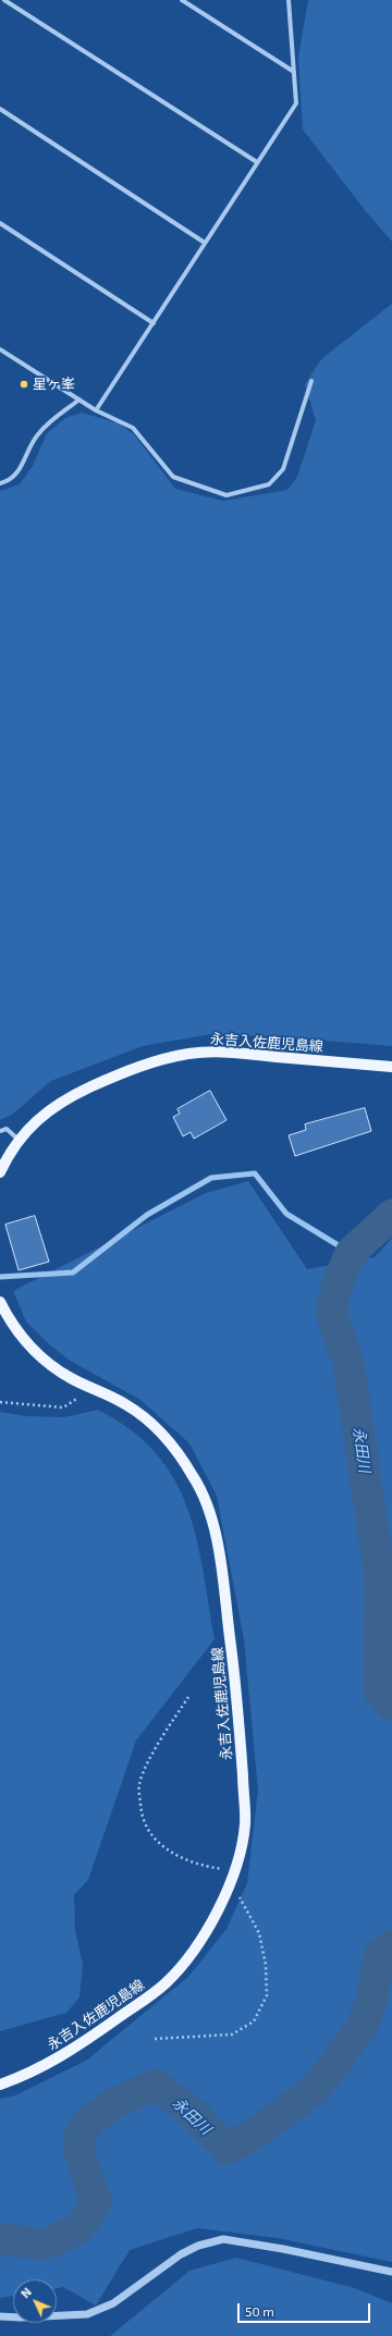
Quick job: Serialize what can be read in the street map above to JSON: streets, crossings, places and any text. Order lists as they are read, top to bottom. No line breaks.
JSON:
{"streets":{"main road":["永吉入佐鹿児島線"]},"water":["永田川"],"places":["星ヶ峯"],"scale_bar":"50 m","north":"top left"}
